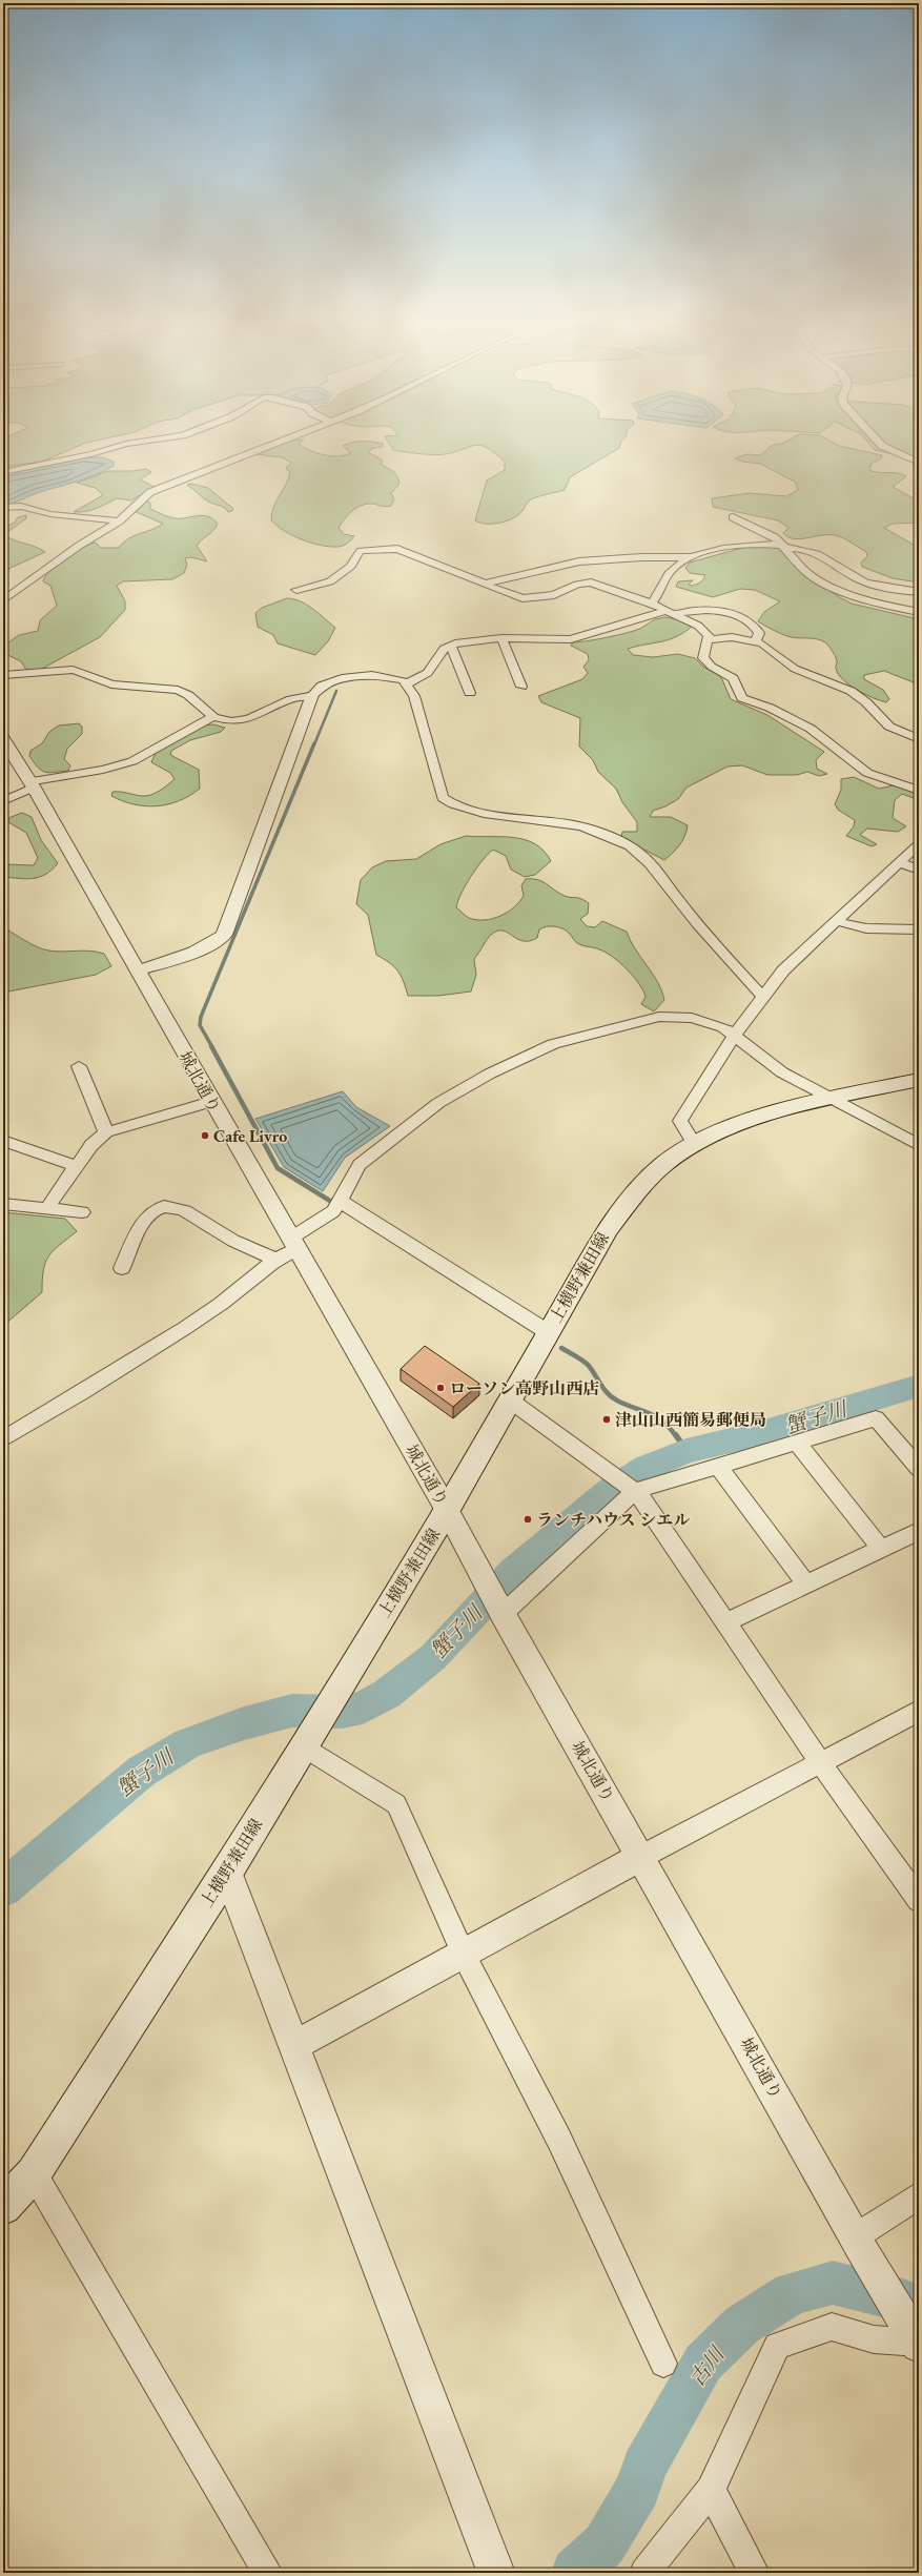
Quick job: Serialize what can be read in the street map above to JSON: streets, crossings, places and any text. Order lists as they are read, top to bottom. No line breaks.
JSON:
{"streets":{"main road":["上横野兼田線"],"street":["城北通り"]},"crossings":[["城北通り","上横野兼田線"]],"water":["蟹子川","古川"],"places":["Cafe Livro","ローソン高野山西店","津山山西簡易郵便局","ランチハウス シエル"]}
